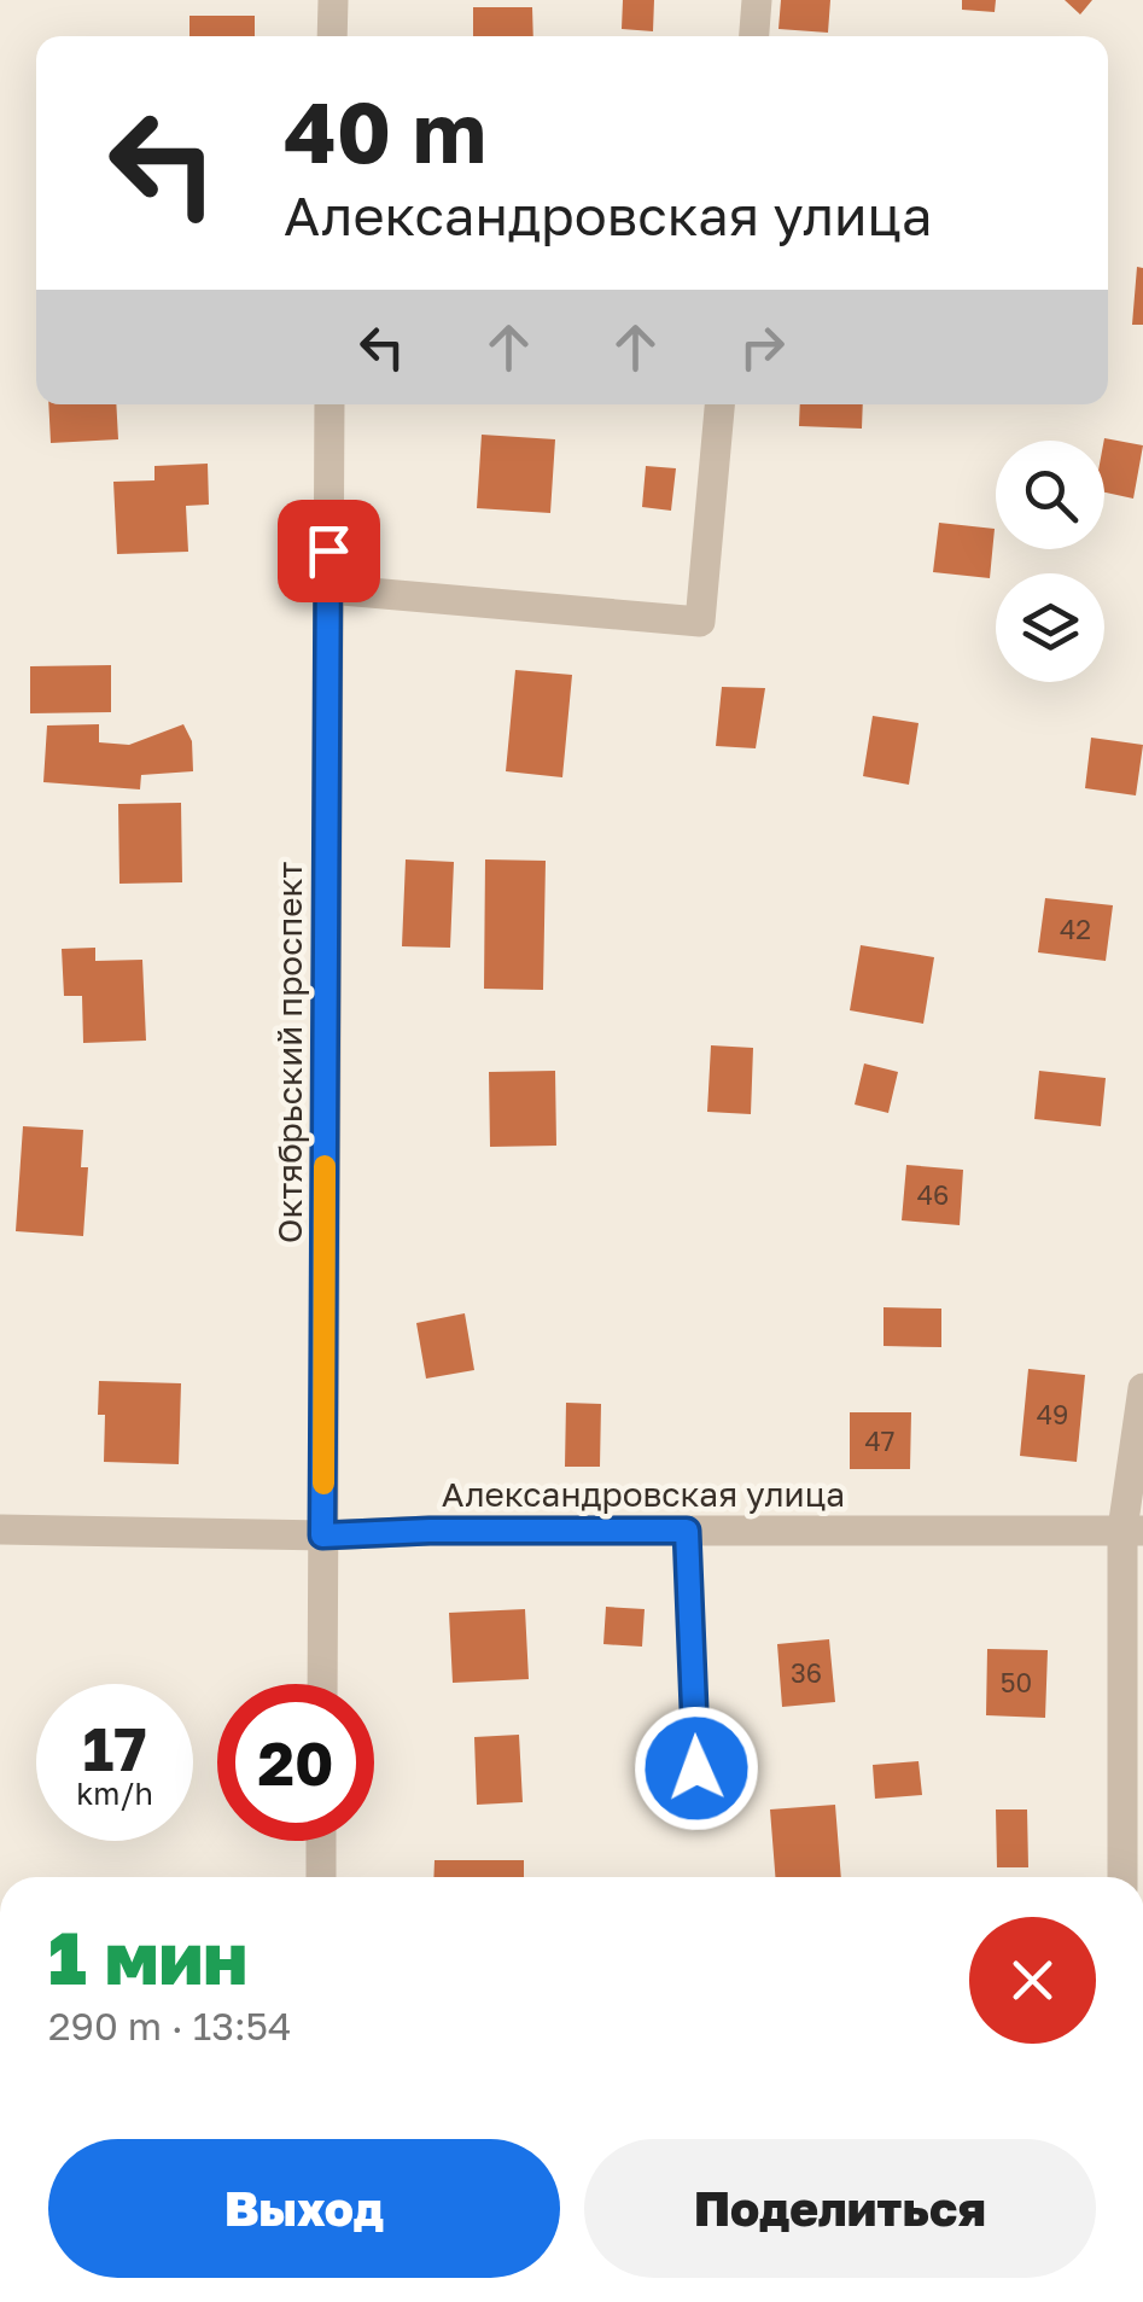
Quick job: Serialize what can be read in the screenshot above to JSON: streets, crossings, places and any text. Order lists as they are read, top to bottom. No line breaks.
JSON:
{"streets":{"street":["Октябрьский проспект","Александровская улица"]},"crossings":[["Октябрьский проспект","Александровская улица"]],"house_numbers":["42","46","49","47","36","50"],"page":{"turn":["40 m","Александровская улица"],"speed":"17 km/h","limit":"20","heading":["1 мин","290 m · 13:54"],"buttons":["Выход","Поделиться"]}}
